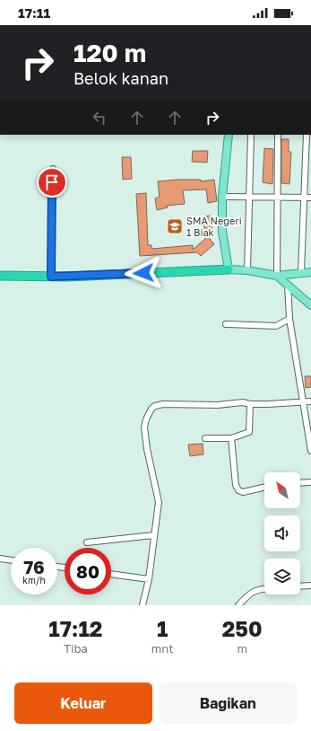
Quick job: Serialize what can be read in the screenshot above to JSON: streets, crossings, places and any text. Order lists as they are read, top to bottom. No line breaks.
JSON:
{"places":{"school or university":["SMA Negeri 1 Biak"]},"north":"top left","page":{"status":"17:11","turn":["120 m","Belok kanan"],"speed":"76 km/h","limit":"80","eta":["17:12","Tiba","1","mnt","250","m"],"buttons":["Keluar","Bagikan"]}}
